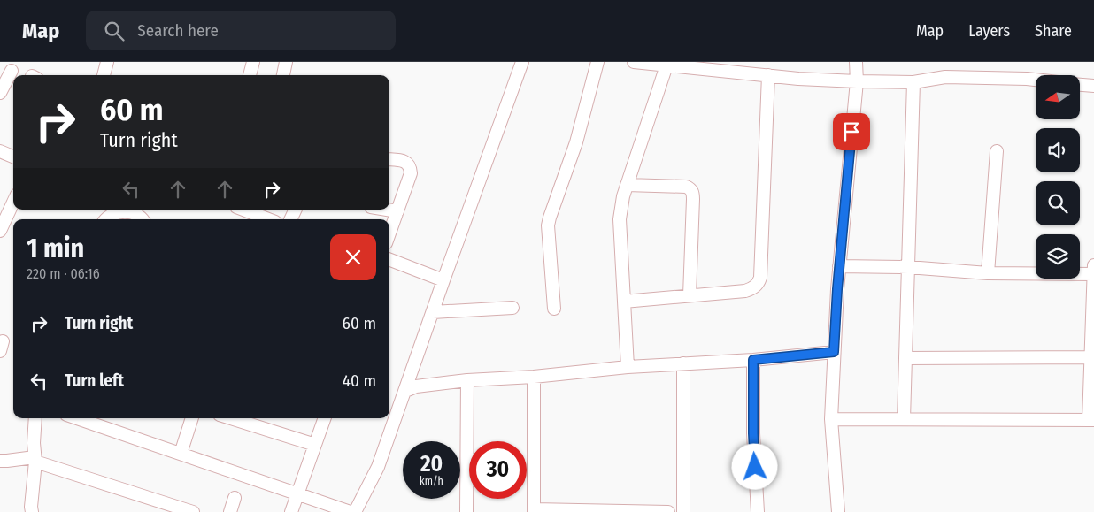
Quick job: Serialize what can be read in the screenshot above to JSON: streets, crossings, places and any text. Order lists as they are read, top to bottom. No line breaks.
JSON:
{"north":"left","page":{"header":"Map","search":"Search here","nav":["Map","Layers","Share"],"turn":["60 m","Turn right"],"heading":["1 min","220 m · 06:16"],"list":[{"name":"Turn right","value":"60 m"},{"name":"Turn left","value":"40 m"}],"speed":"20 km/h","limit":"30"}}
